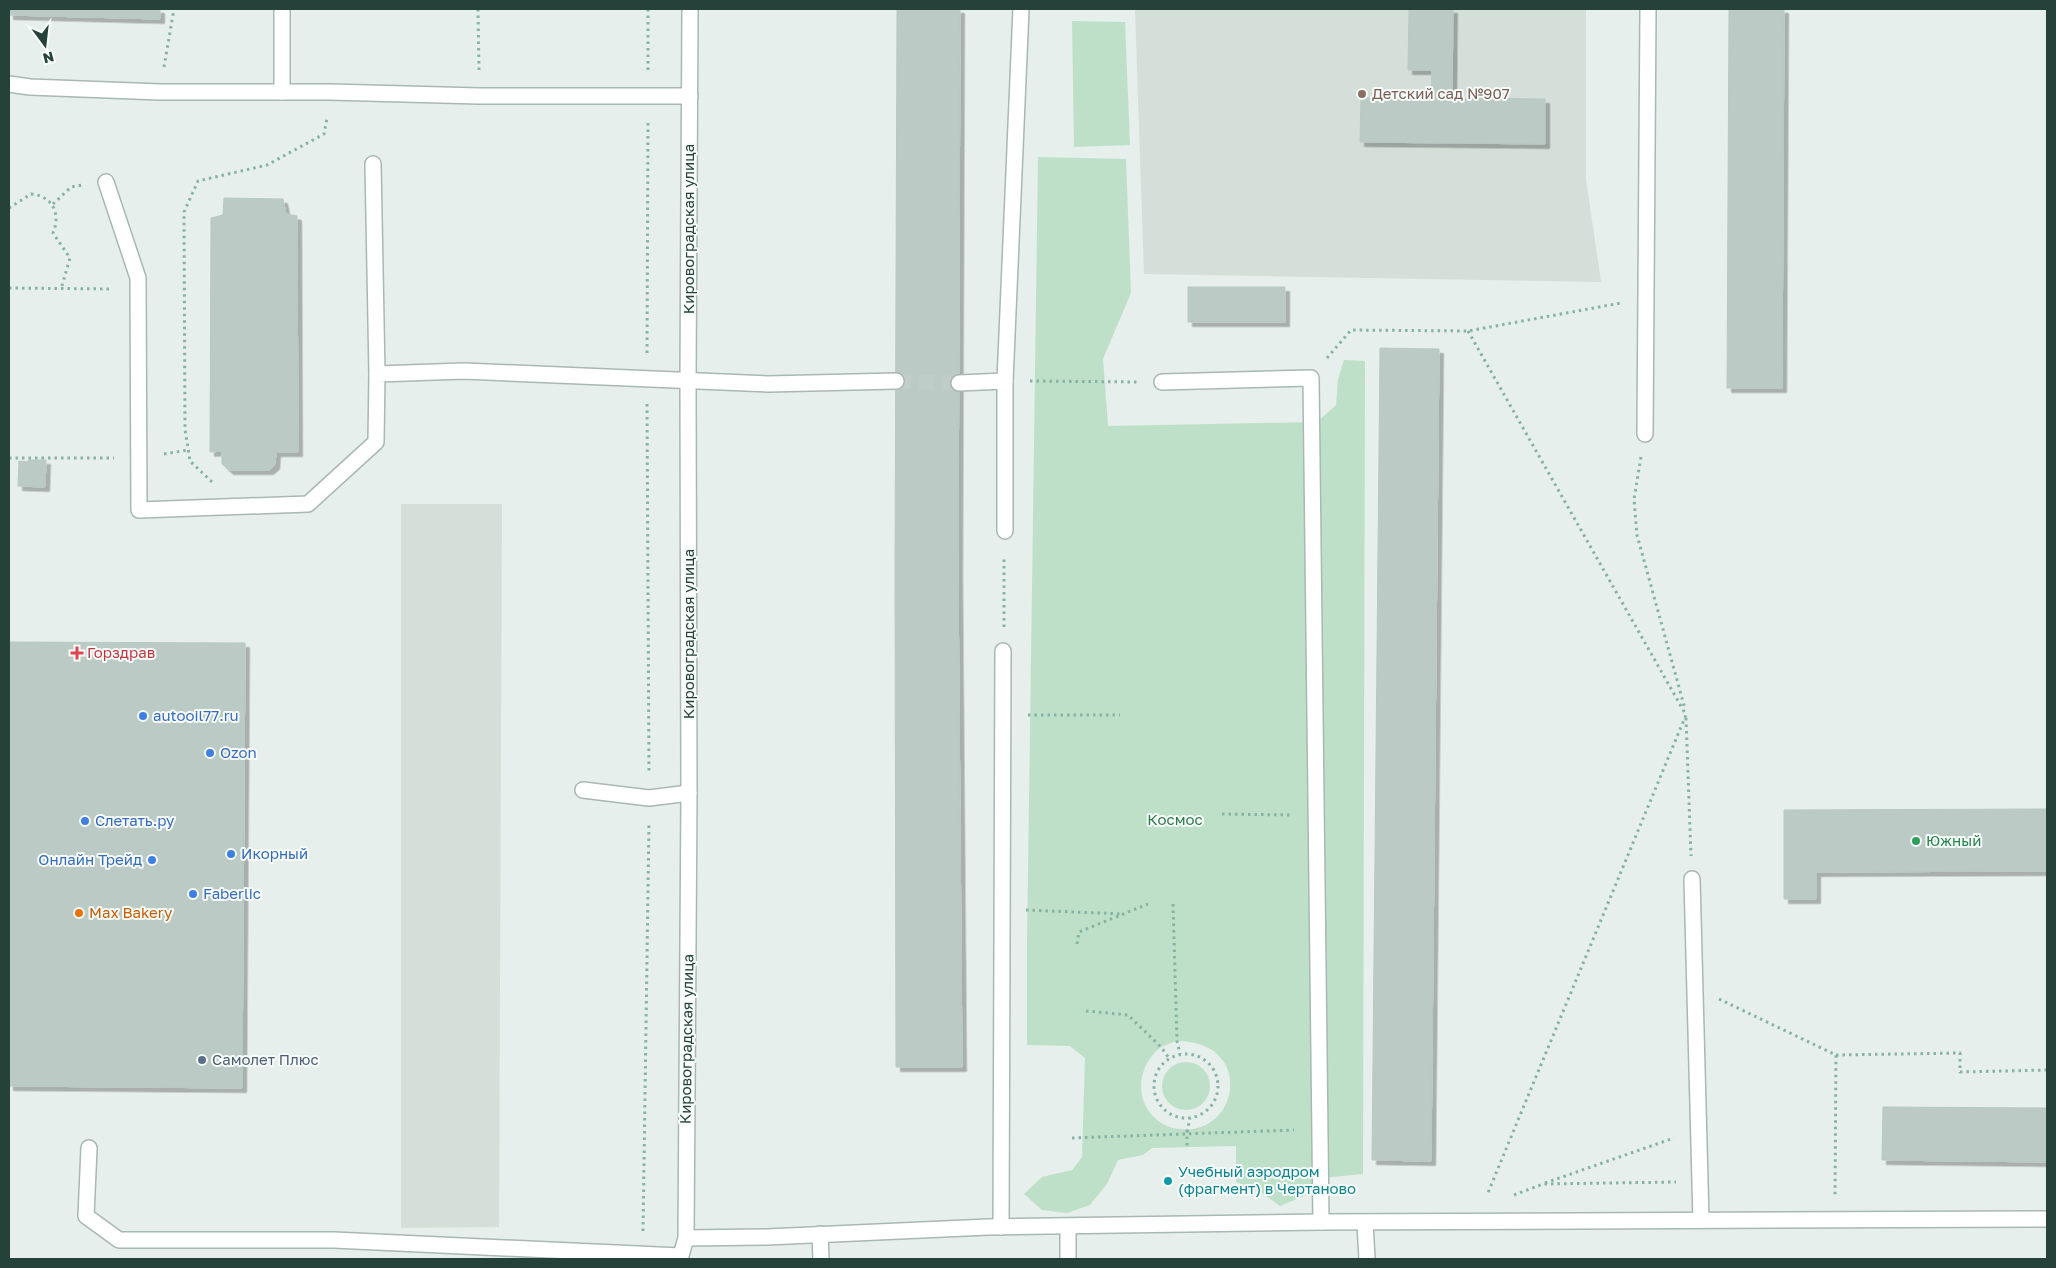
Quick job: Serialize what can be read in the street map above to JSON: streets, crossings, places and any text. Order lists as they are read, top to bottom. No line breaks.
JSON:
{"streets":{"street":["Кировоградская улица"]},"parks":["Космос"],"places":{"other":["Детский сад №907","autooil77.ru","Ozon","Слетать.ру","Южный","Икорный","Онлайн Трейд","Faberlic","Max Bakery","Самолет Плюс","Учебный аэродром (фрагмент) в Чертаново"],"health":["Горздрав"]},"north":"bottom"}
